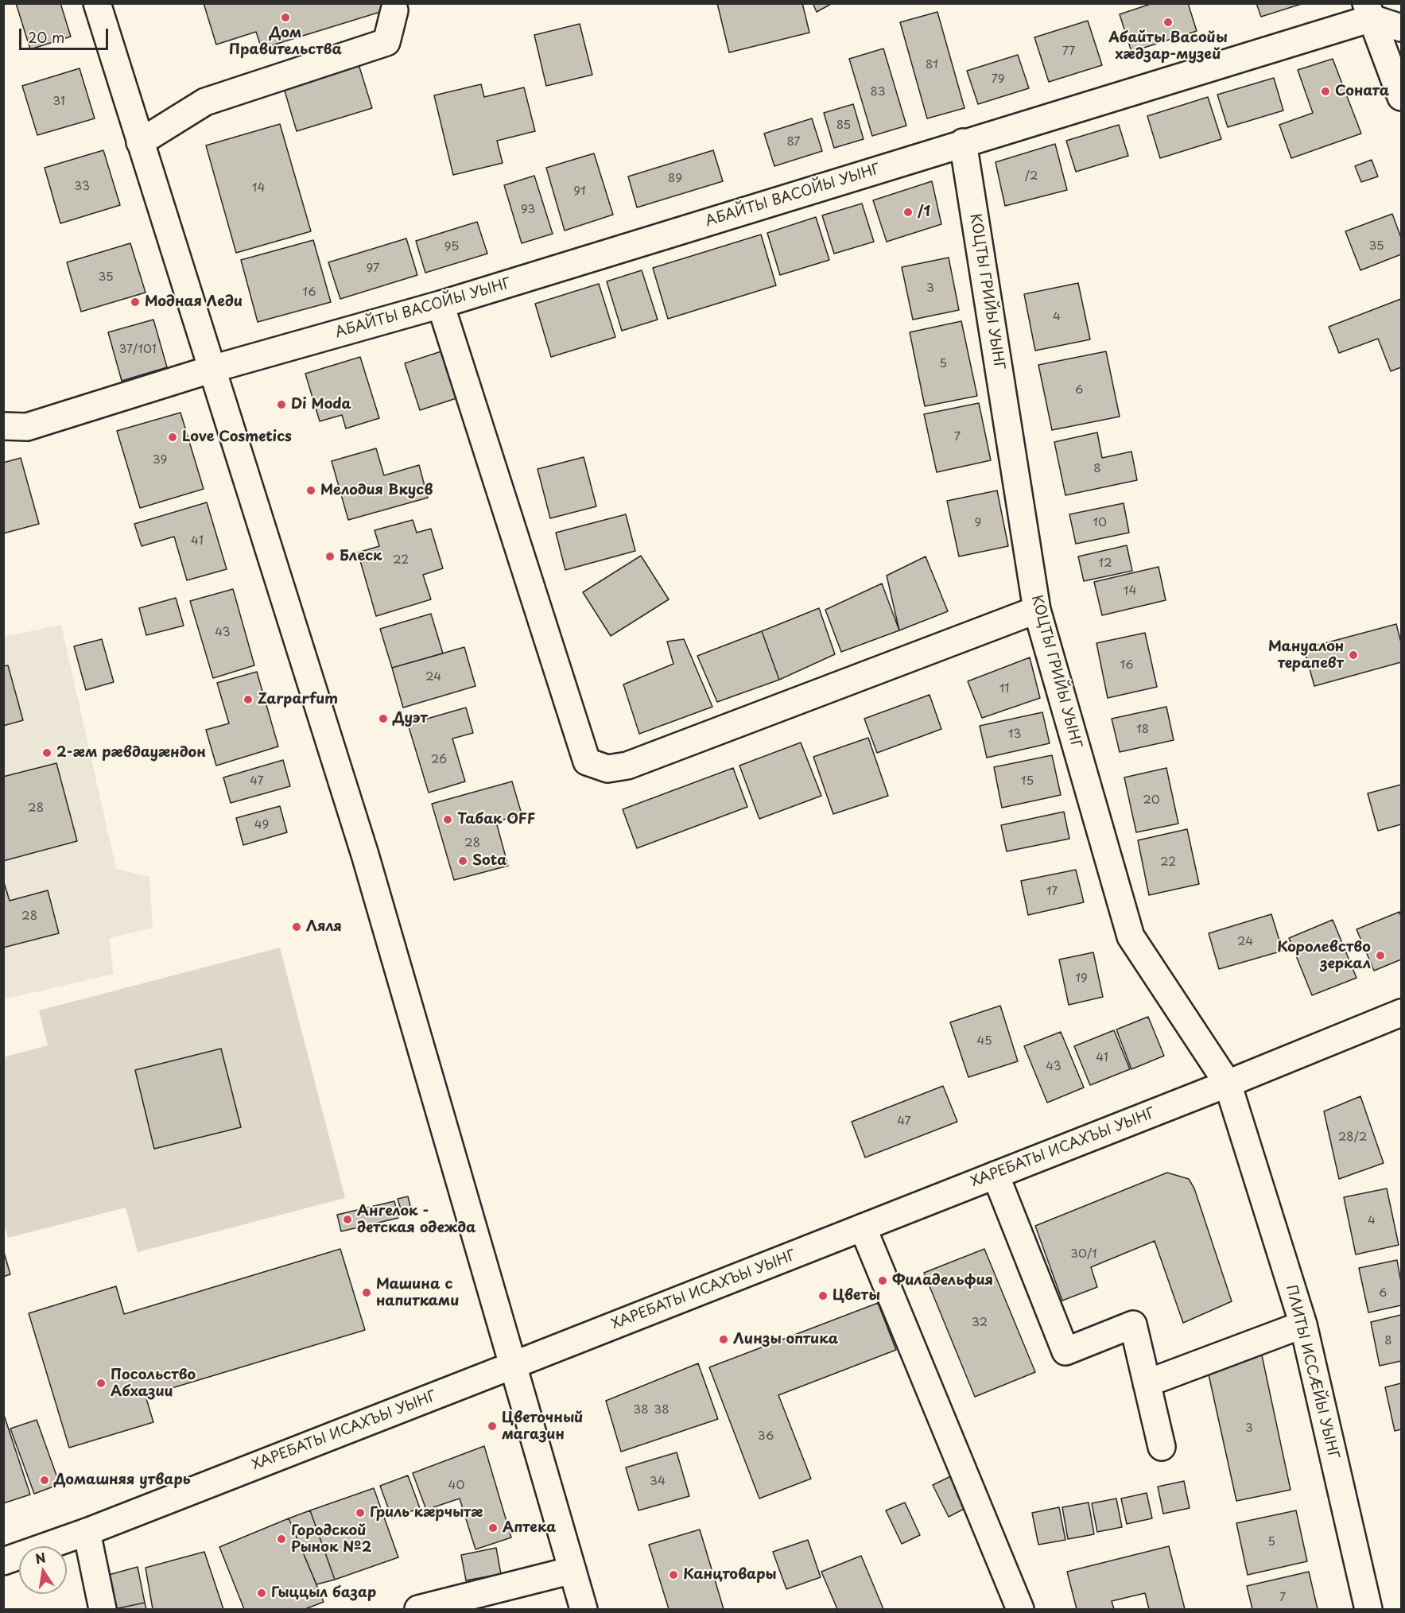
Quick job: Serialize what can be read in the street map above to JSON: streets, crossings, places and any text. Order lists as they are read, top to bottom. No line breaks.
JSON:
{"streets":{"street":["АБАЙТЫ ВАСОЙЫ УЫНГ","КОЦТЫ ГРИЙЫ УЫНГ","ХАРЕБАТЫ ИСАХЪЫ УЫНГ","ПЛИТЫ ИССÆЙЫ УЫНГ"]},"crossings":[["АБАЙТЫ ВАСОЙЫ УЫНГ","КОЦТЫ ГРИЙЫ УЫНГ"],["КОЦТЫ ГРИЙЫ УЫНГ","ХАРЕБАТЫ ИСАХЪЫ УЫНГ"],["КОЦТЫ ГРИЙЫ УЫНГ","ПЛИТЫ ИССÆЙЫ УЫНГ"],["ХАРЕБАТЫ ИСАХЪЫ УЫНГ","ПЛИТЫ ИССÆЙЫ УЫНГ"]],"places":["Дом Правительства","Абайты Васойы хæдзар-музей","Соната","/1","Модная Леди","Di Moda","Love Cosmetics","Мелодия Вкусв","Блеск","Мануалон терапевт","Zarparfum","Дуэт","2-æм рӕвдауӕндон","Табак OFF","Sota","Ляля","Королевство зеркал","Ангелок - детская одежда","Филадельфия","Машина с напитками","Цветы","Линзы оптика","Посольство Абхазии","Цветочный магазин","Домашняя утварь","Гриль кæрчытæ","Аптека","Городской Рынок №2","Канцтовары","Гыццыл базар"],"house_numbers":["77","81","79","83","31","85","87","/2","89","33","14","91","93","35","95","97","35","3","16","4","37/101","5","6","7","39","8","9","10","41","22","12","14","43","16","24","11","18","13","26","47","15","20","28","49","28","22","17","28","24","19","45","41","43","47","28/2","4","30/1","6","32","8","38","38","3","36","34","40","5","7"],"scale_bar":"20 m","north":"top"}
